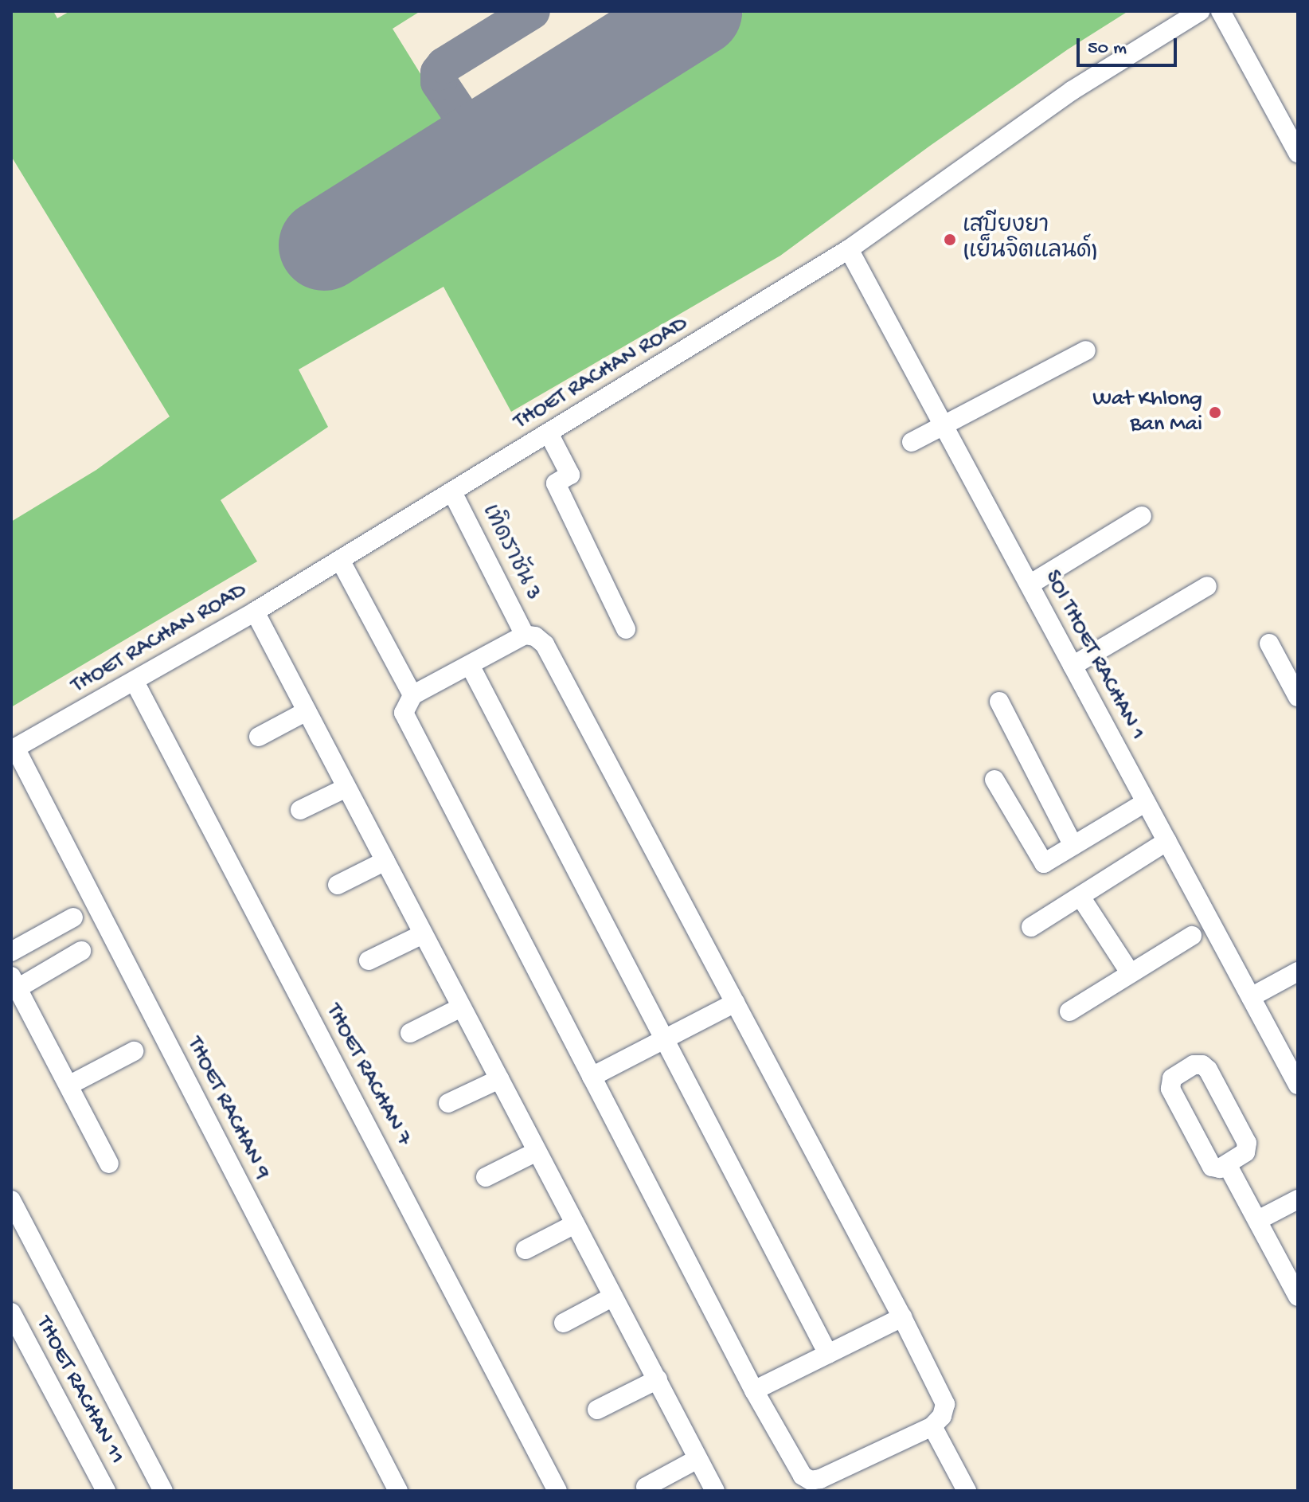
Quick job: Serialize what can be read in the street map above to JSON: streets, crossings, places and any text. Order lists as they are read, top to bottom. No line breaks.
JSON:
{"streets":{"street":["THOET RACHAN ROAD","เทิดราชัน 3","SOI THOET RACHAN 1","THOET RACHAN 7","THOET RACHAN 9","THOET RACHAN 11"]},"crossings":[["THOET RACHAN ROAD","เทิดราชัน 3"],["THOET RACHAN ROAD","SOI THOET RACHAN 1"],["THOET RACHAN ROAD","THOET RACHAN 7"],["THOET RACHAN ROAD","THOET RACHAN 9"]],"places":["เสบียงยา (เย็นจิตแลนด์)","Wat Khlong Ban Mai"],"scale_bar":"50 m"}
